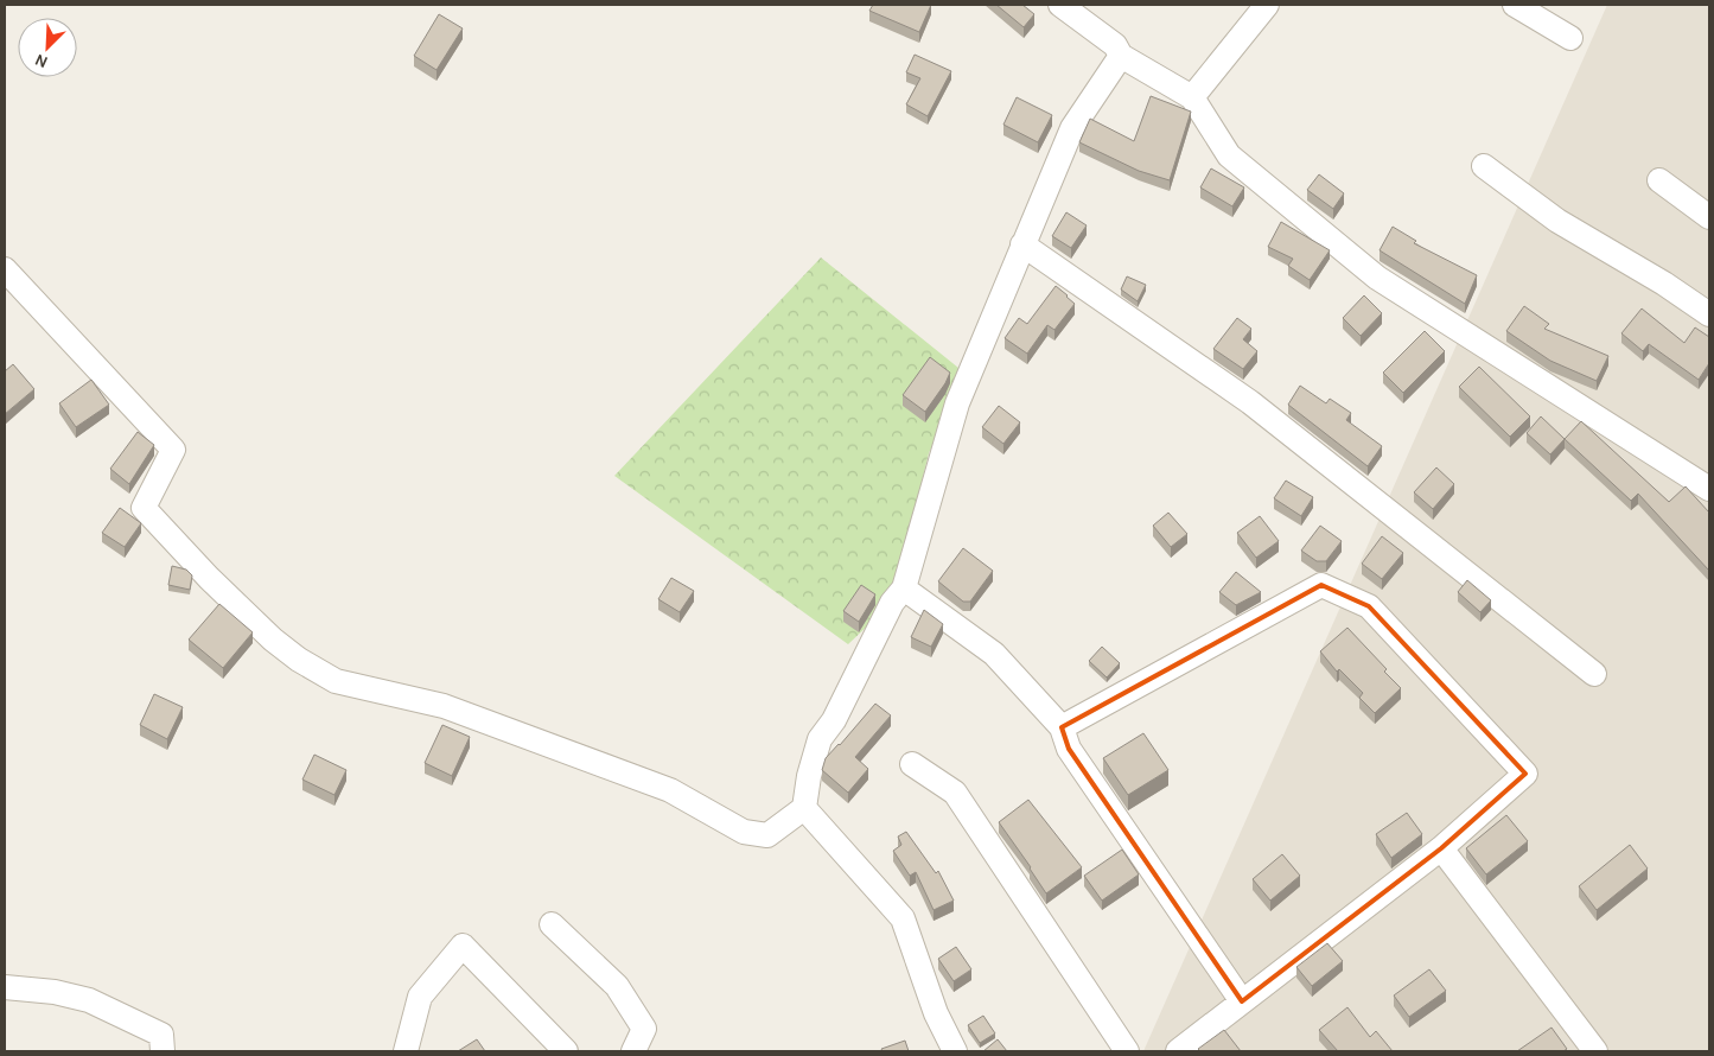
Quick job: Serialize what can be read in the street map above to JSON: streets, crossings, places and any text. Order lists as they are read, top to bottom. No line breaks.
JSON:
{"north":"bottom left"}
